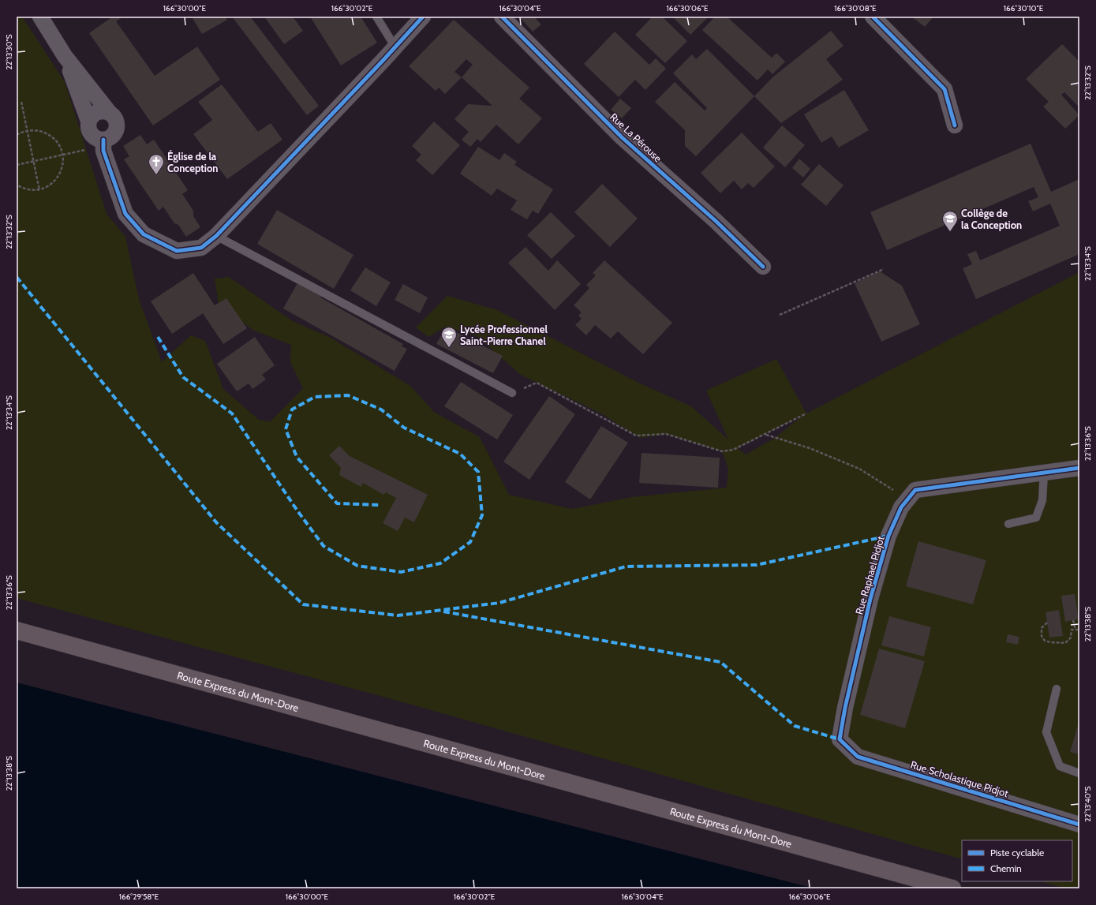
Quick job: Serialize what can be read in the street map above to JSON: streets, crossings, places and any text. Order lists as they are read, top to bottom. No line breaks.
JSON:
{"streets":{"main road":["Route Express du Mont-Dore"],"street":["Rue La Pérouse","Rue Raphael Pidjot","Rue Scholastique Pidjot"]},"crossings":[["Rue Raphael Pidjot","Rue Scholastique Pidjot"]],"places":{"church":["Église de la Conception"],"school or university":["Collège de la Conception","Lycée Professionnel Saint-Pierre Chanel"]},"legend":["Piste cyclable","Chemin"],"coordinates":["166°30'00\"E","166°30'02\"E","166°30'04\"E","166°30'06\"E","166°30'08\"E","166°30'10\"E","22°13'30\"S","22°13'32\"S","22°13'34\"S","22°13'36\"S","22°13'38\"S","22°13'40\"S","166°29'58\"E"]}
